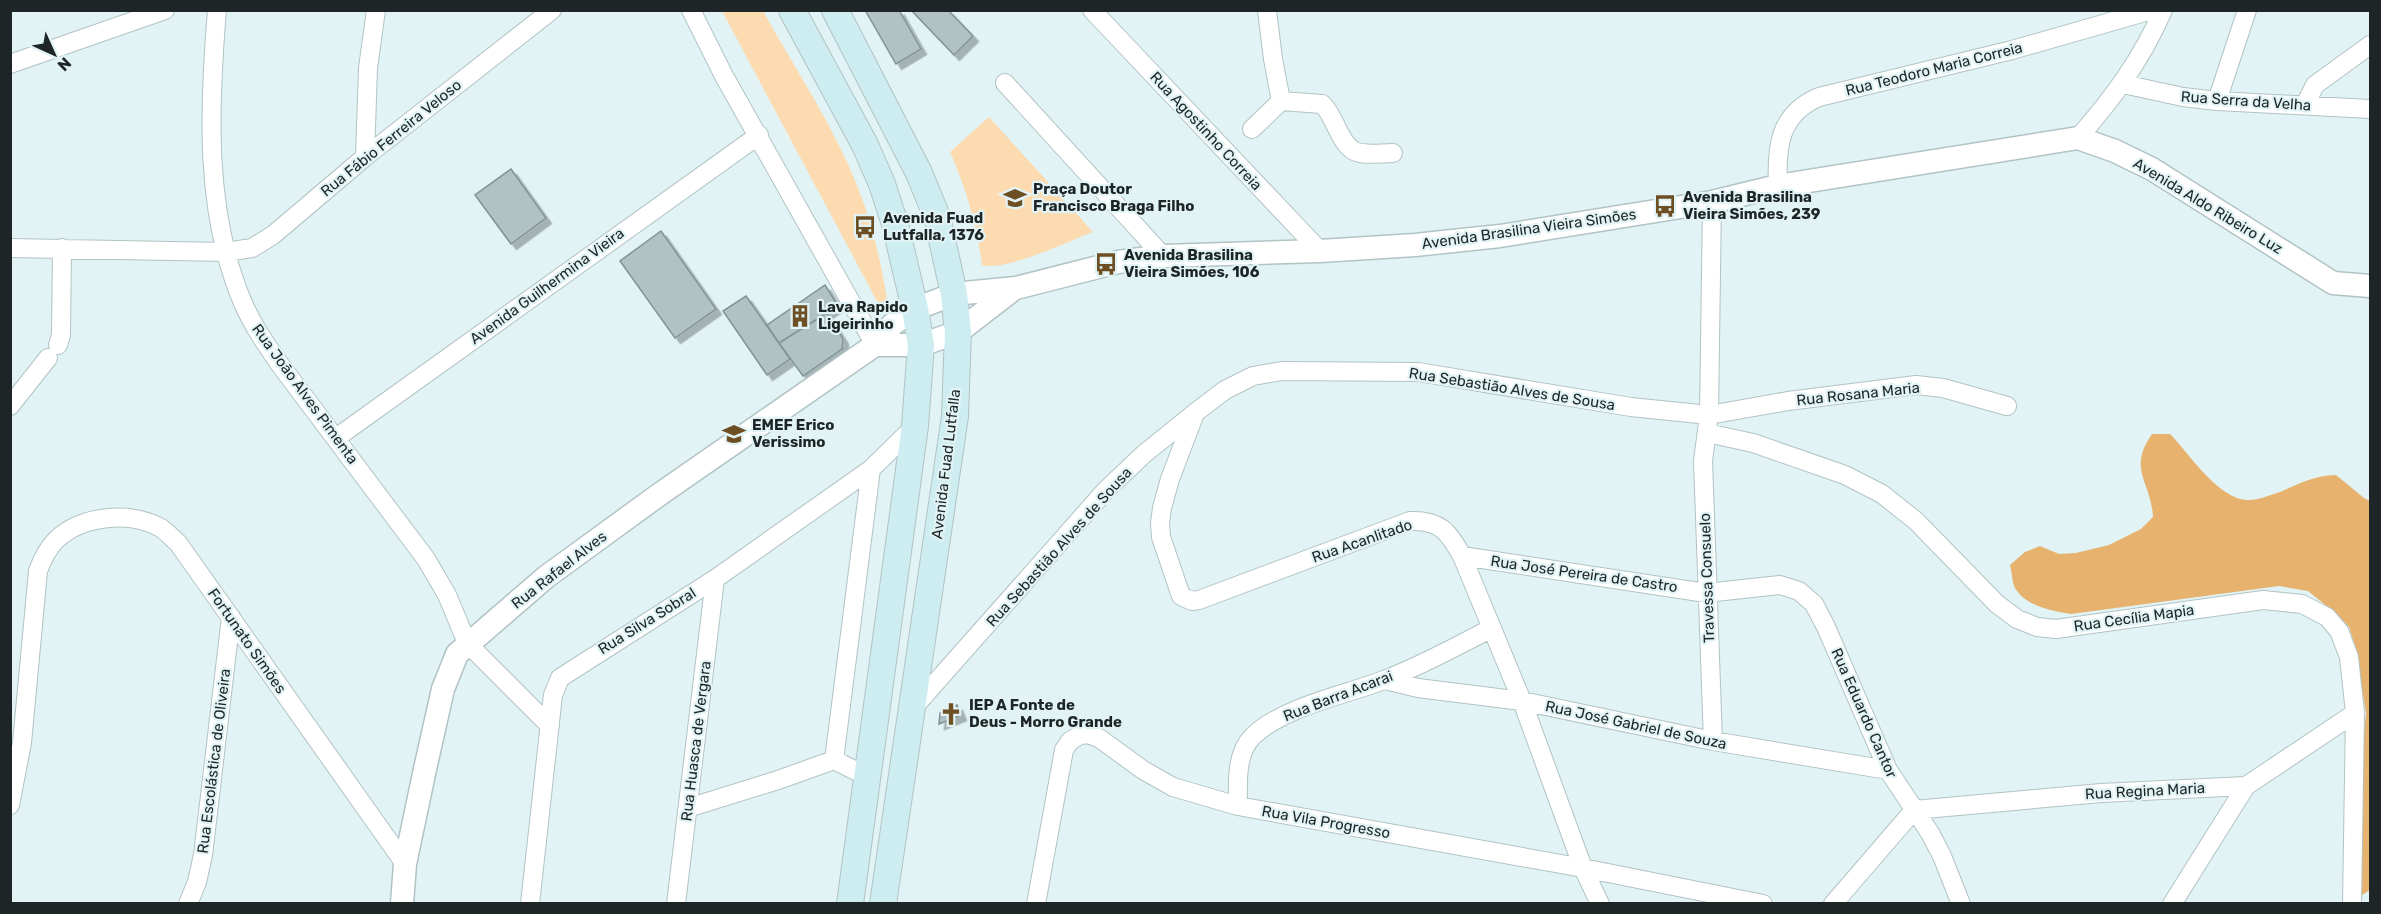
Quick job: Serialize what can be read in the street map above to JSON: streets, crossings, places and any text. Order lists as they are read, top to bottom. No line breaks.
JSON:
{"streets":{"main road":["Avenida Fuad Lutfalla"],"street":["Rua Teodoro Maria Correia","Rua Serra da Velha","Rua Agostinho Correia","Rua Fábio Ferreira Veloso","Avenida Aldo Ribeiro Luz","Avenida Brasilina Vieira Simões","Avenida Guilhermina Vieira","Rua Sebastião Alves de Sousa","Rua João Alves Pimenta","Rua Rosana Maria","Rua Acanlitado","Rua Rafael Alves","Rua José Pereira de Castro","Travessa Consuelo","Rua Cecília Mapia","Rua Silva Sobral","Fortunato Simões","Rua Barra Acarai","Rua Eduardo Cantor","Rua José Gabriel de Souza","Rua Huasca de Vergara","Rua Escolástica de Oliveira","Rua Regina Maria","Rua Vila Progresso"]},"crossings":[["Rua Teodoro Maria Correia","Avenida Brasilina Vieira Simões"],["Rua Agostinho Correia","Avenida Brasilina Vieira Simões"],["Rua Fábio Ferreira Veloso","Rua João Alves Pimenta"],["Avenida Aldo Ribeiro Luz","Avenida Brasilina Vieira Simões"],["Avenida Brasilina Vieira Simões","Avenida Fuad Lutfalla"],["Avenida Brasilina Vieira Simões","Rua Rafael Alves"],["Avenida Guilhermina Vieira","Rua João Alves Pimenta"],["Rua Sebastião Alves de Sousa","Rua Rosana Maria"],["Rua Sebastião Alves de Sousa","Avenida Fuad Lutfalla"],["Rua Sebastião Alves de Sousa","Rua Acanlitado"],["Rua Sebastião Alves de Sousa","Travessa Consuelo"],["Rua Sebastião Alves de Sousa","Rua Cecília Mapia"],["Rua João Alves Pimenta","Rua Rafael Alves"],["Rua Rosana Maria","Travessa Consuelo"],["Rua Rosana Maria","Rua Cecília Mapia"],["Rua Acanlitado","Rua José Pereira de Castro"],["Rua Acanlitado","Rua Barra Acarai"],["Rua Acanlitado","Rua José Gabriel de Souza"],["Rua Acanlitado","Rua Vila Progresso"],["Rua Rafael Alves","Fortunato Simões"],["Rua José Pereira de Castro","Travessa Consuelo"],["Rua José Pereira de Castro","Rua Eduardo Cantor"],["Travessa Consuelo","Rua Cecília Mapia"],["Travessa Consuelo","Rua Eduardo Cantor"],["Travessa Consuelo","Rua José Gabriel de Souza"],["Rua Silva Sobral","Rua Huasca de Vergara"],["Fortunato Simões","Rua Escolástica de Oliveira"],["Rua Barra Acarai","Rua José Gabriel de Souza"],["Rua Barra Acarai","Rua Vila Progresso"],["Rua Eduardo Cantor","Rua José Gabriel de Souza"],["Rua Eduardo Cantor","Rua Regina Maria"]],"places":{"school or university":["Praça Doutor Francisco Braga Filho","EMEF Erico Verissimo"],"bus stop":["Avenida Brasilina Vieira Simões, 239","Avenida Fuad Lutfalla, 1376","Avenida Brasilina Vieira Simões, 106"],"building":["Lava Rapido Ligeirinho"],"church":["IEP A Fonte de Deus - Morro Grande"]},"north":"bottom right"}
